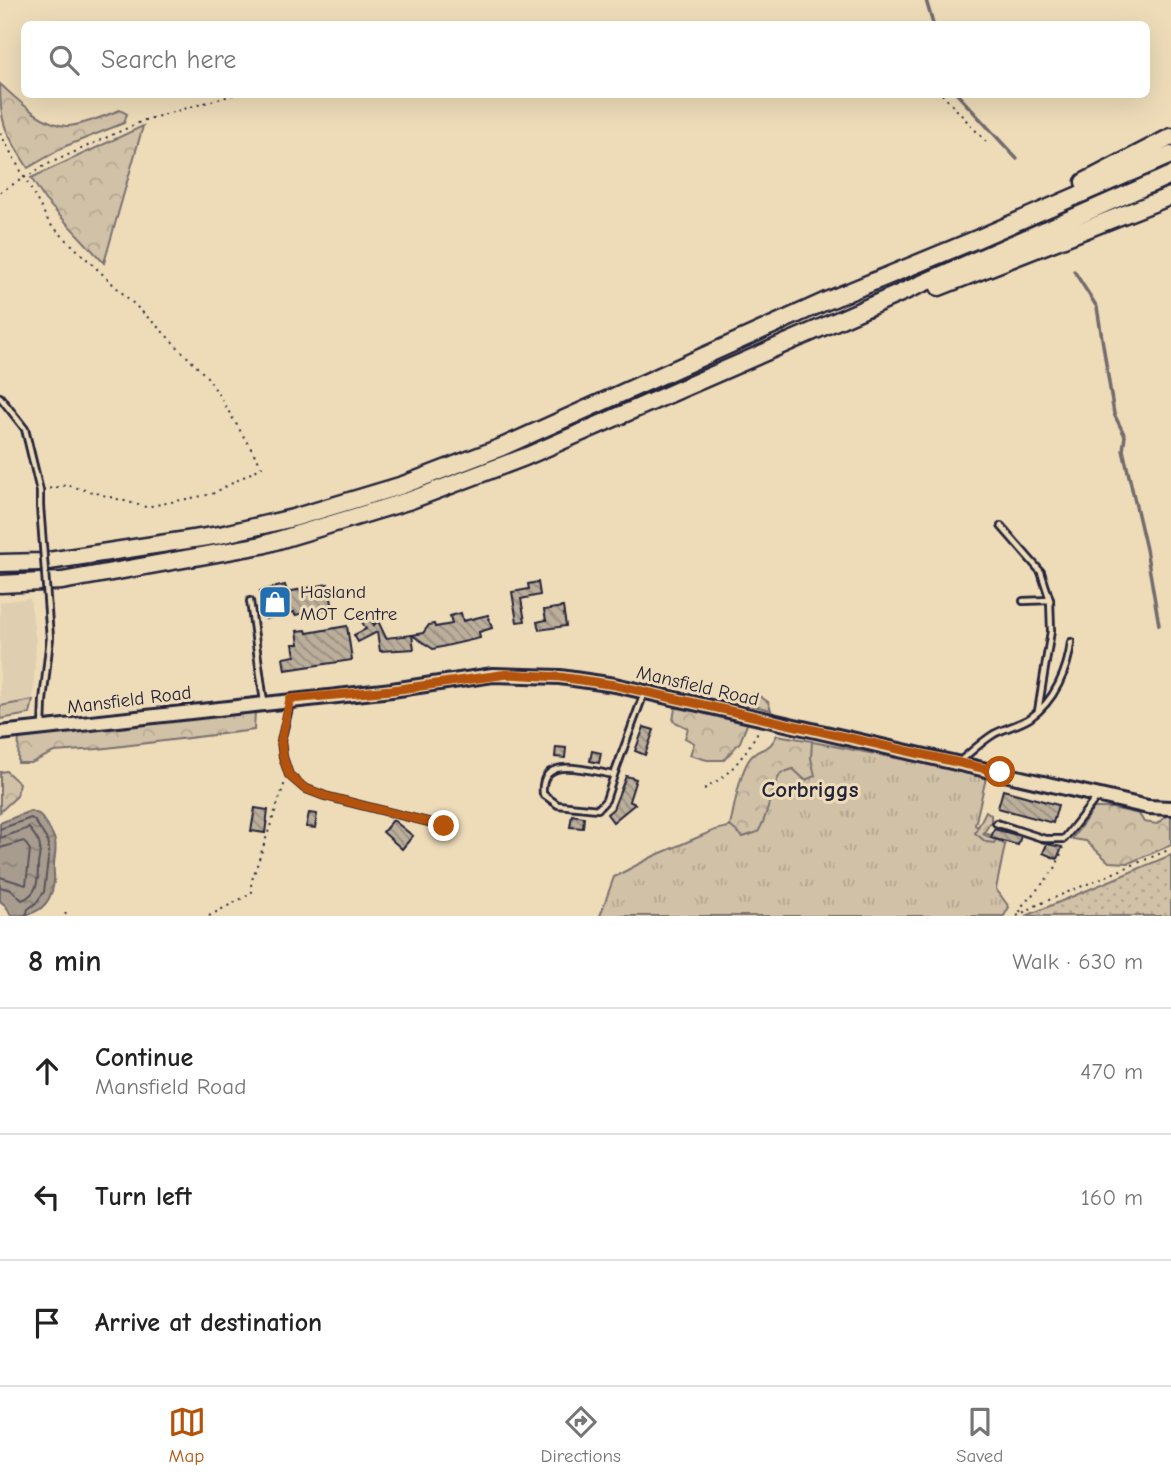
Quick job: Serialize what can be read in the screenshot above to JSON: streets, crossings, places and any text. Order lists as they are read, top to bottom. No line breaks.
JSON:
{"streets":{"main road":["Mansfield Road"]},"districts":["Corbriggs"],"places":{"shop":["Hasland MOT Centre"]},"page":{"search":"Search here","heading":["8 min","Walk · 630 m"],"list":[["Continue","Mansfield Road","470 m"],["Turn left","160 m"],"Arrive at destination"],"nav":["Map","Directions","Saved"]}}
